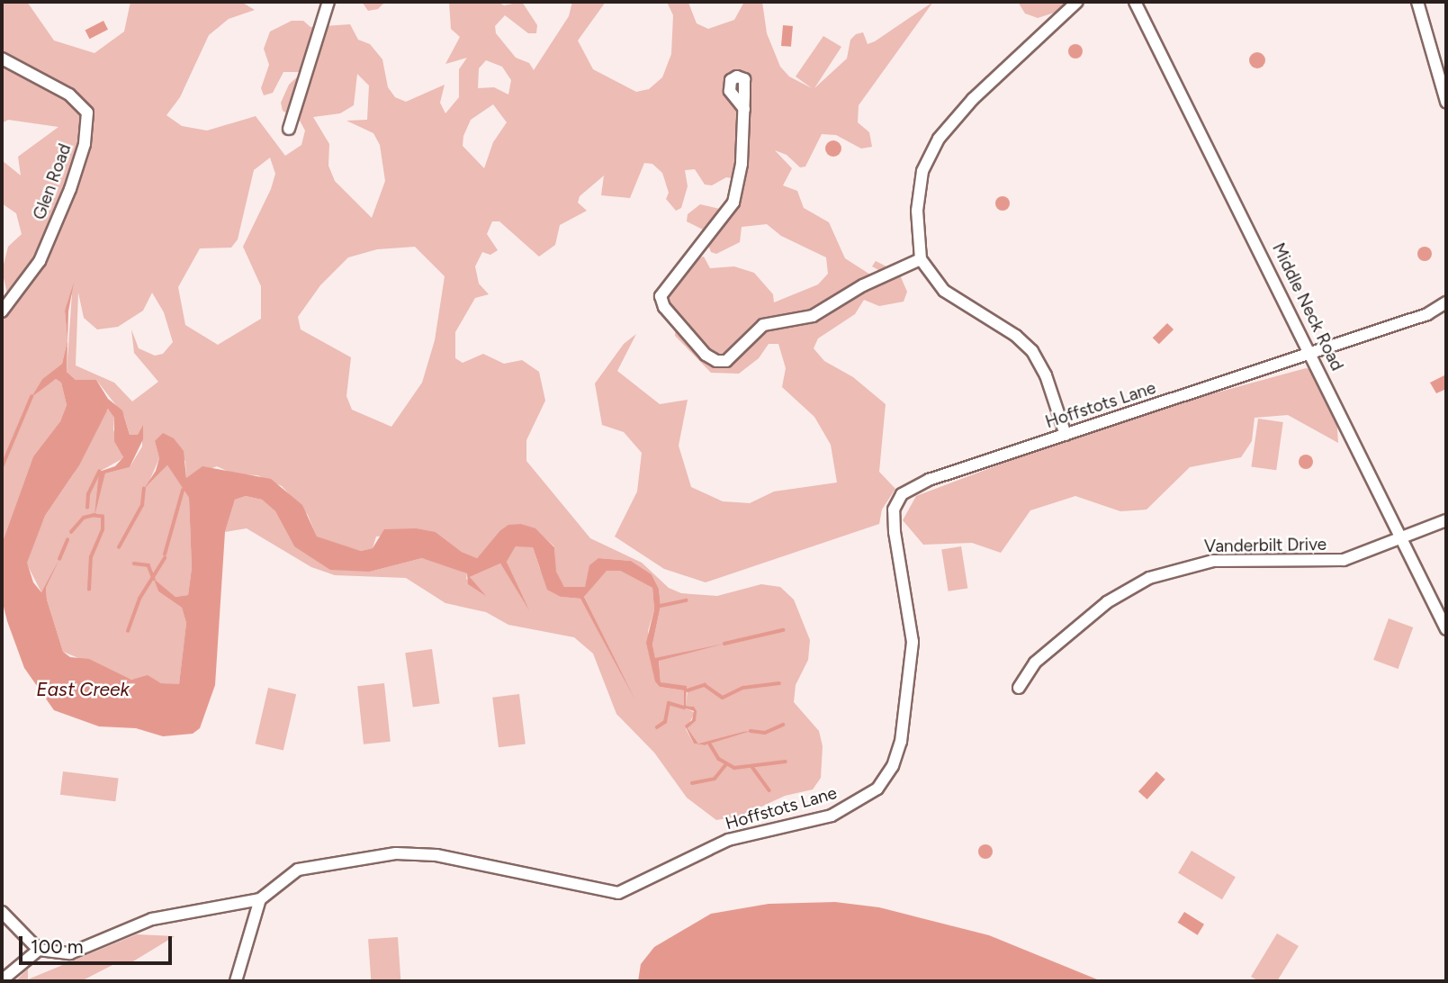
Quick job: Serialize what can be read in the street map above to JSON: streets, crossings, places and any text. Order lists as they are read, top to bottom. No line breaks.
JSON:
{"streets":{"street":["Glen Road","Middle Neck Road","Hoffstots Lane","Vanderbilt Drive"]},"crossings":[["Middle Neck Road","Hoffstots Lane"],["Middle Neck Road","Vanderbilt Drive"]],"water":["East Creek"],"scale_bar":"100 m"}
